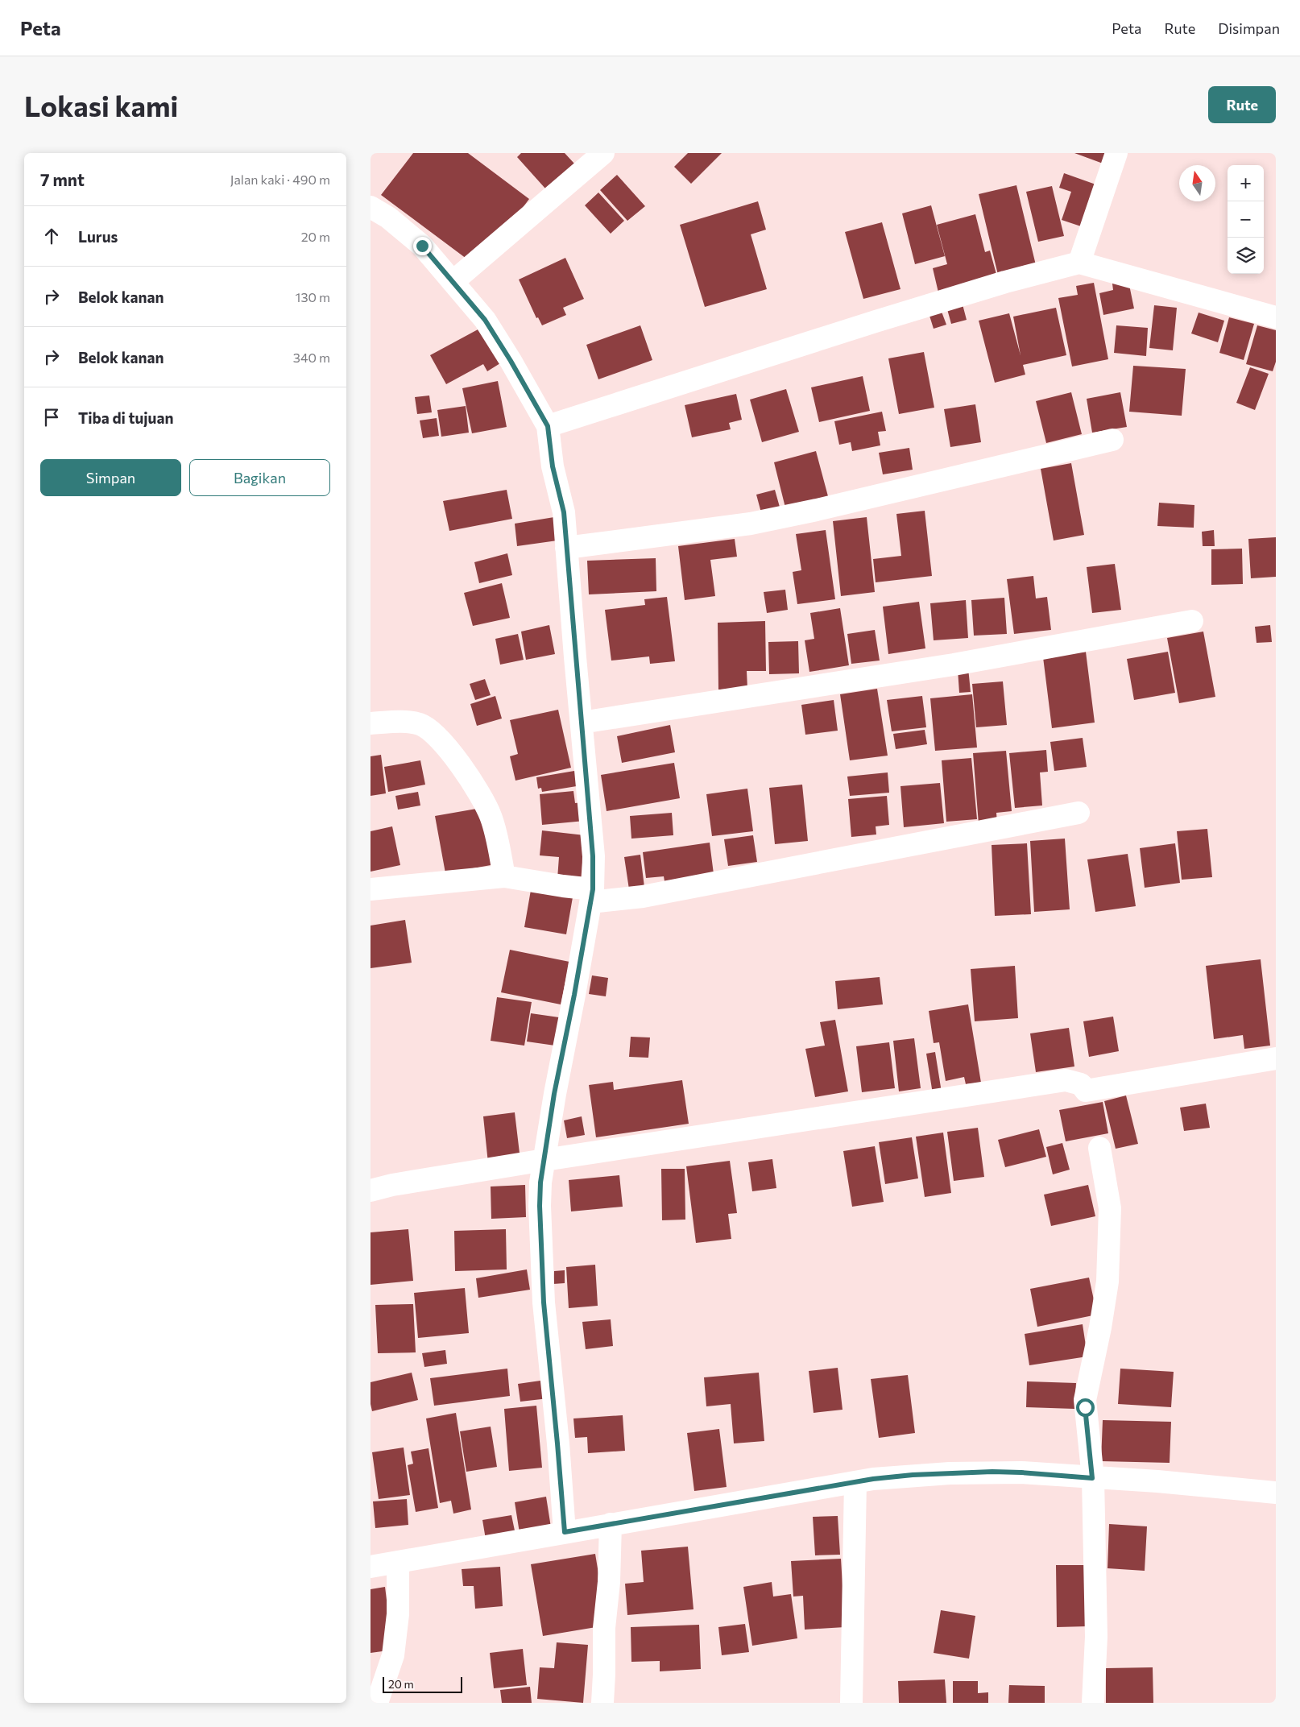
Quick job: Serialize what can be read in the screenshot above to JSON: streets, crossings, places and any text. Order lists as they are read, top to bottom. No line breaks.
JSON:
{"scale_bar":"20 m","north":"top","page":{"header":"Peta","nav":["Peta","Rute","Disimpan"],"buttons":["Rute",["Simpan","Bagikan"]],"title":"Lokasi kami","heading":["7 mnt","Jalan kaki · 490 m"],"map_buttons":["+","−"],"list":[["Lurus","20 m"],["Belok kanan","130 m"],["Belok kanan","340 m"],"Tiba di tujuan"],"scale":"20 m"}}
